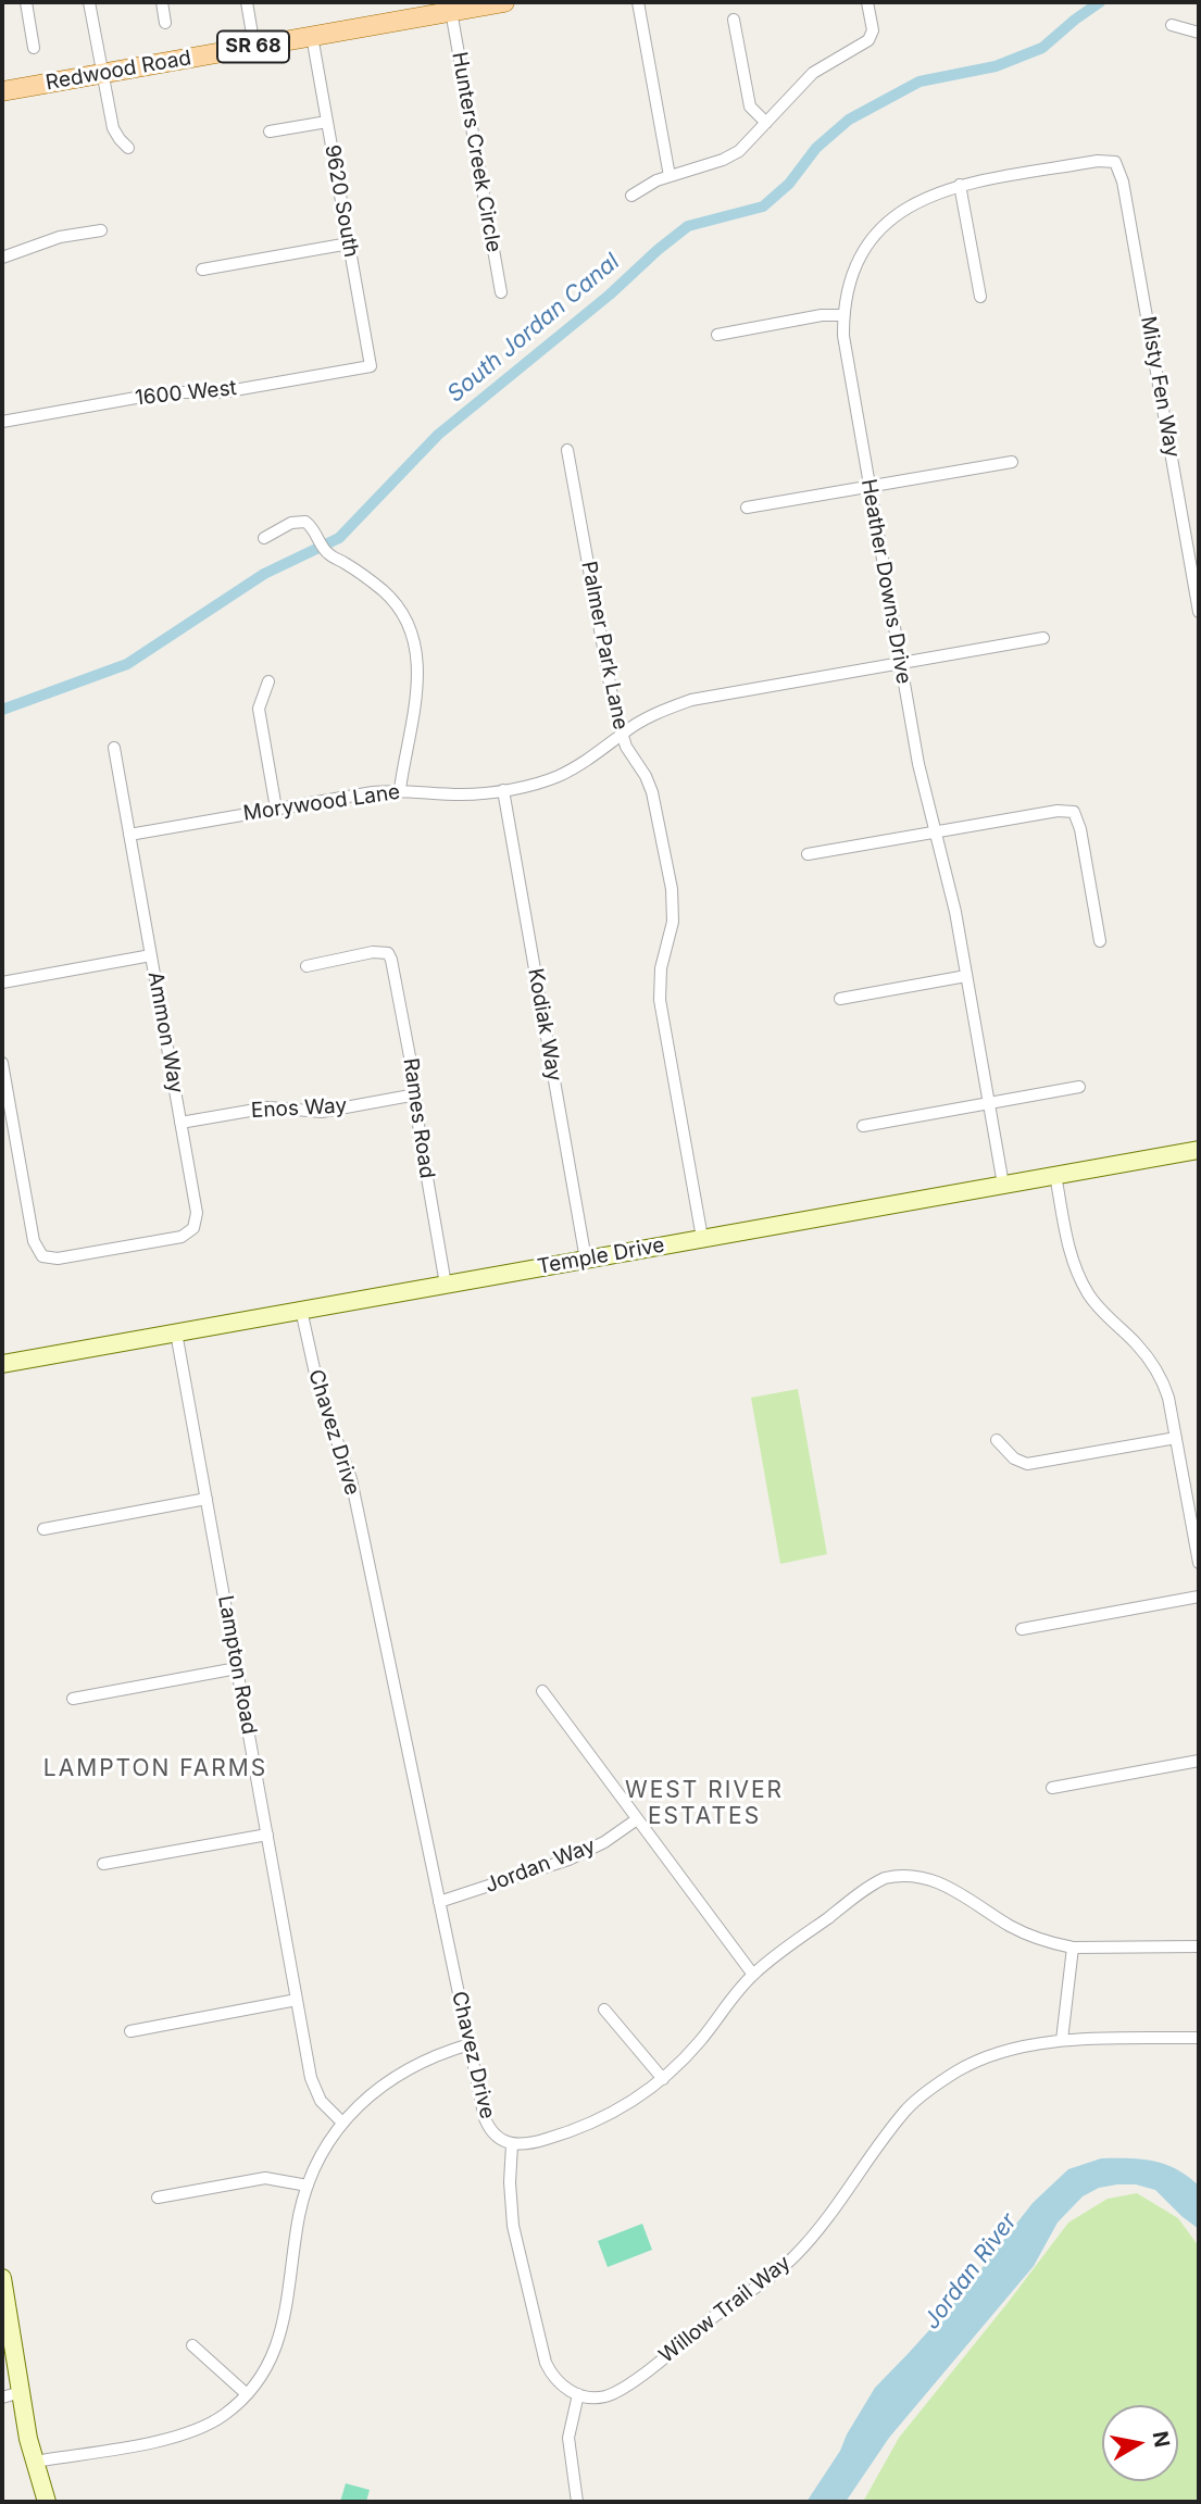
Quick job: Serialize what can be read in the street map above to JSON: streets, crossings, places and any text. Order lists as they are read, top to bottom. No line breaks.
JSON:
{"streets":{"main road":["SR 68","Redwood Road"],"street":["Hunters Creek Circle","9620 South","Misty Fen Way","1600 West","Heather Downs Drive","Palmer Park Lane","Morywood Lane","Kodiak Way","Ammon Way","Enos Way","Rames Road","Temple Drive","Chavez Drive","Lampton Road","Jordan Way","Willow Trail Way"]},"crossings":[["Redwood Road","Hunters Creek Circle"],["Redwood Road","9620 South"],["9620 South","1600 West"],["Misty Fen Way","Heather Downs Drive"],["Heather Downs Drive","Morywood Lane"],["Heather Downs Drive","Temple Drive"],["Palmer Park Lane","Morywood Lane"],["Palmer Park Lane","Temple Drive"],["Morywood Lane","Kodiak Way"],["Morywood Lane","Ammon Way"],["Kodiak Way","Temple Drive"],["Ammon Way","Enos Way"],["Enos Way","Rames Road"],["Rames Road","Temple Drive"],["Temple Drive","Chavez Drive"],["Temple Drive","Lampton Road"],["Chavez Drive","Jordan Way"]],"districts":["LAMPTON FARMS","WEST RIVER ESTATES"],"water":["South Jordan Canal","Jordan River"],"north":"right"}
